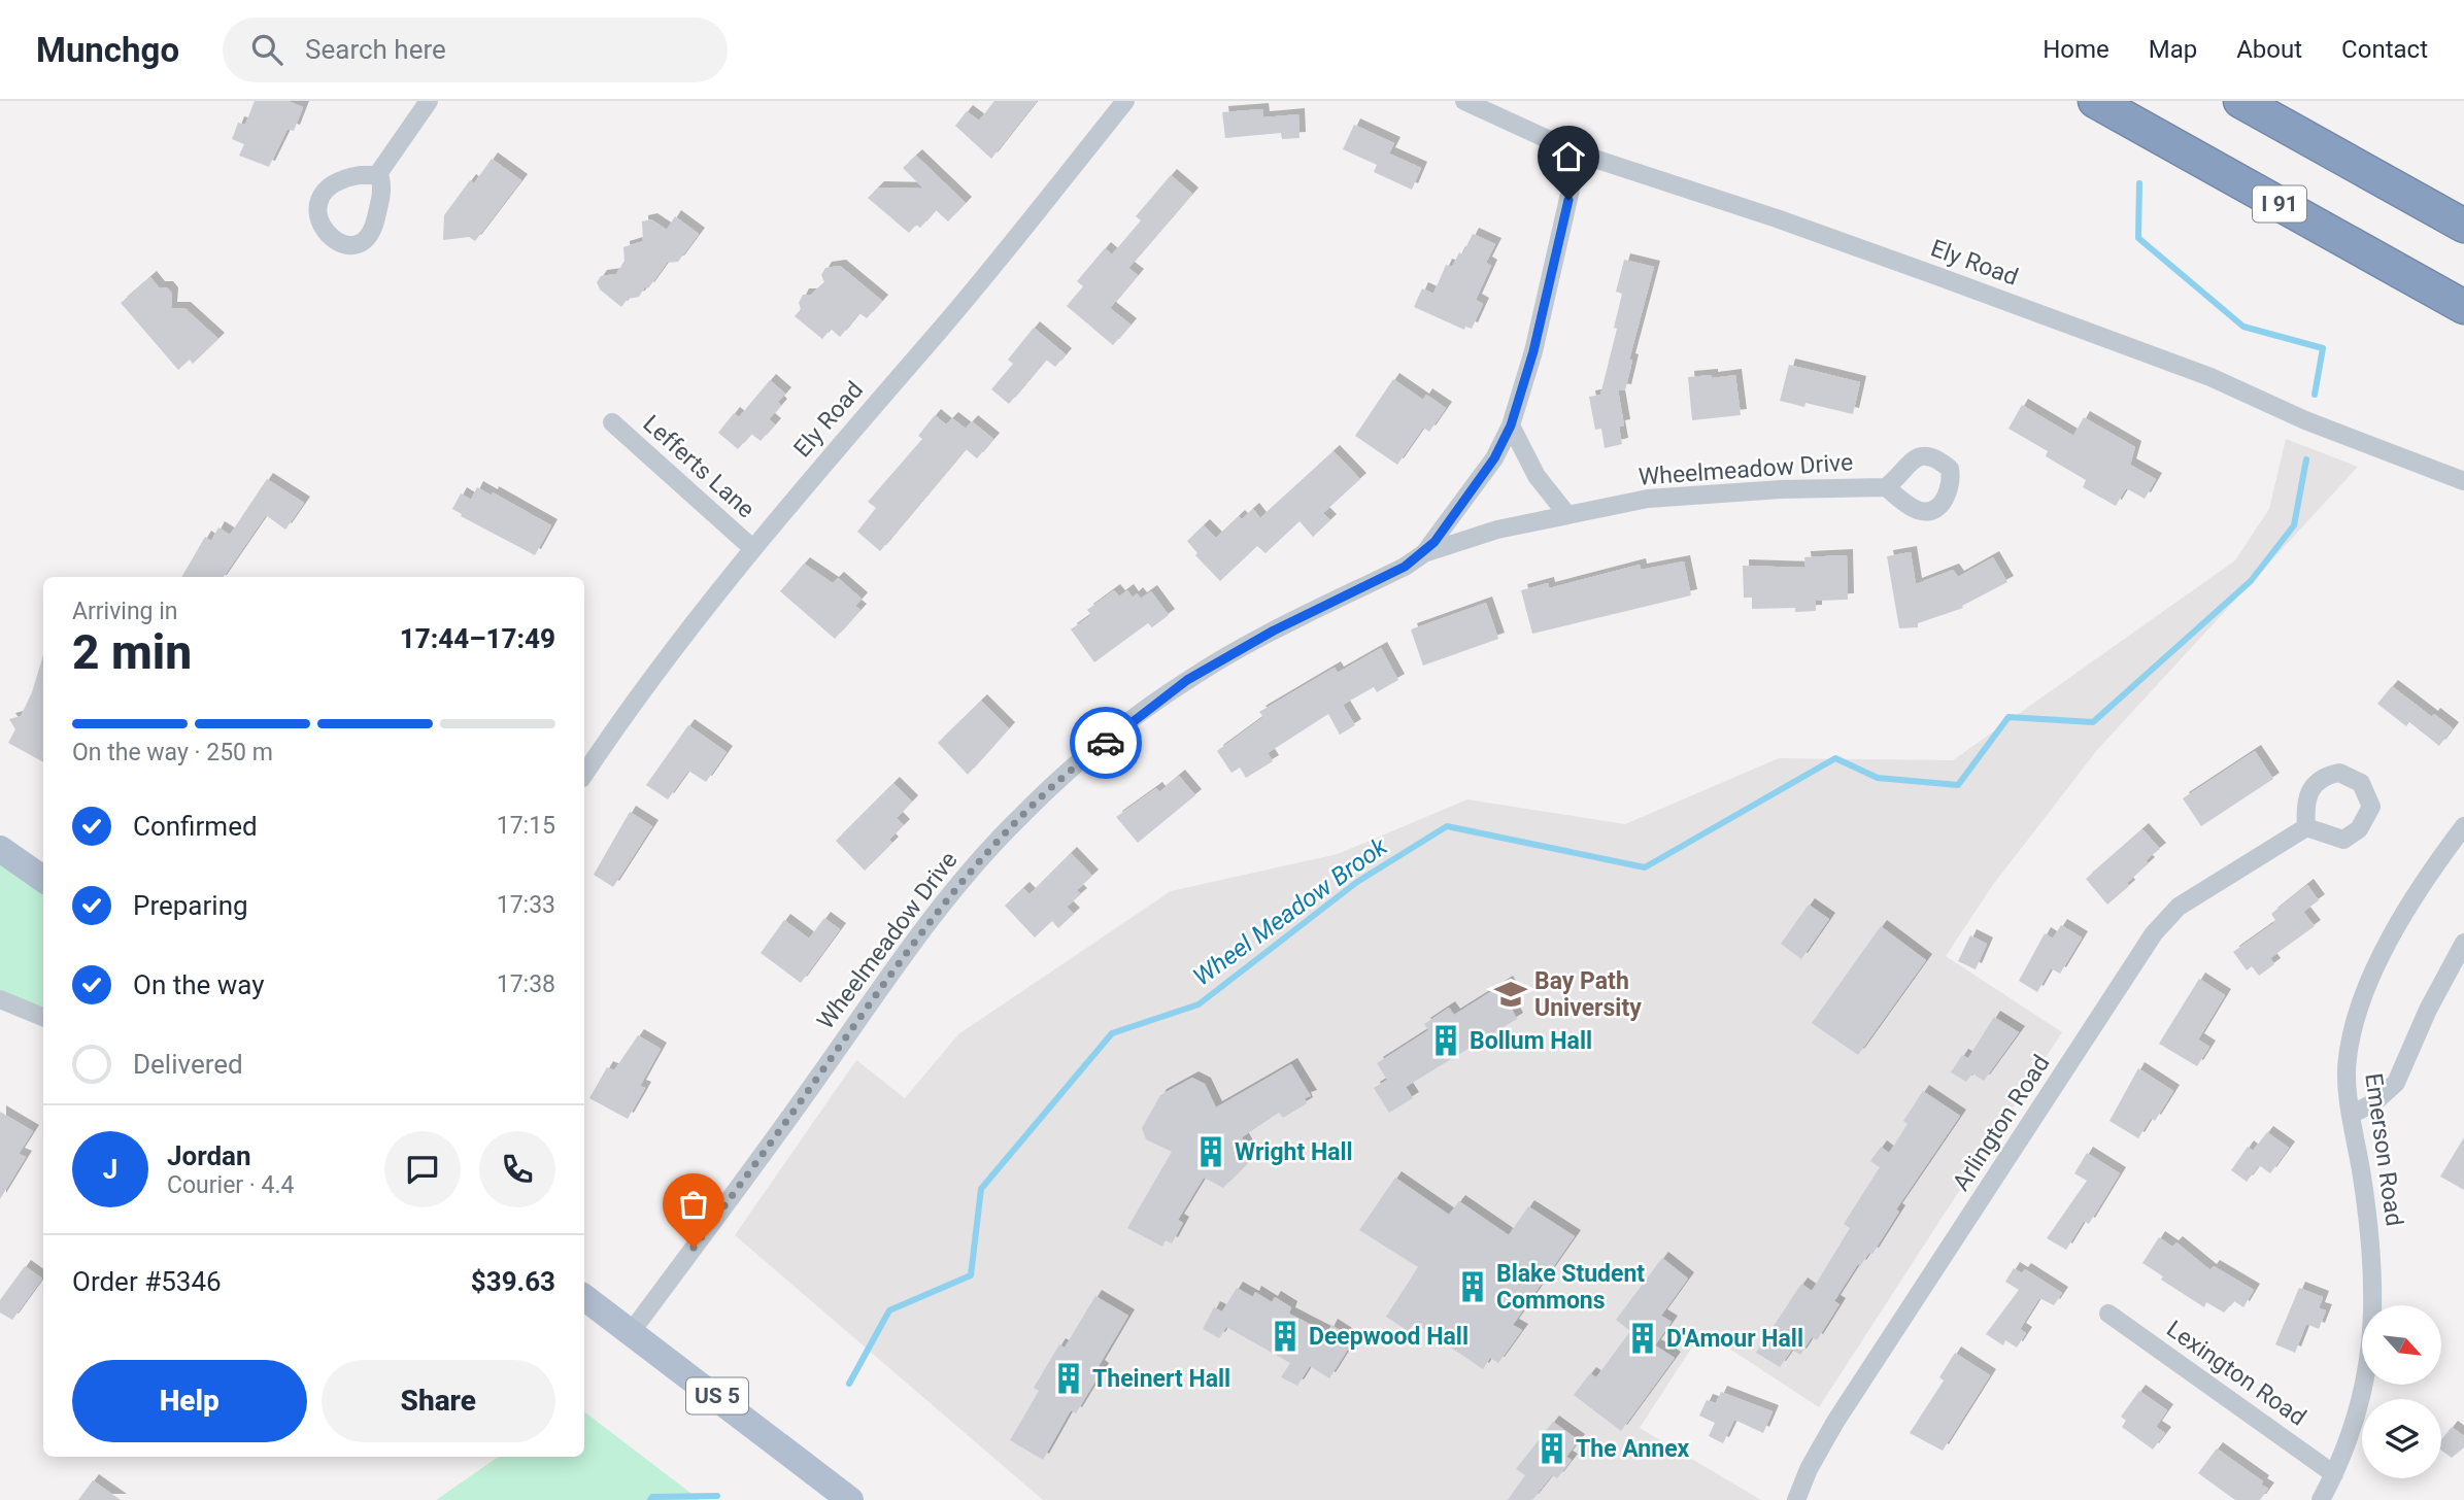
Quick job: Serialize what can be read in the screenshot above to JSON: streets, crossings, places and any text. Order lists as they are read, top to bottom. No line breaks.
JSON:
{"streets":{"highway":["I 91"],"main road":["US 5"],"street":["Ely Road","Lefferts Lane","Wheelmeadow Drive","Arlington Road","Emerson Road","Lexington Road"]},"crossings":[["Ely Road","Lefferts Lane"],["Wheelmeadow Drive","US 5"],["Emerson Road","Lexington Road"]],"water":["Wheel Meadow Brook"],"places":{"school or university":["Bay Path University"],"building":["Bollum Hall","Wright Hall","Blake Student Commons","Deepwood Hall","D'Amour Hall","Theinert Hall","The Annex"]},"north":"bottom right","page":{"header":"Munchgo","search":"Search here","nav":["Home","Map","About","Contact"],"heading":["2 min","Arriving in","17:44–17:49"],"panel":["Jordan","Courier · 4.4","Order #5346","$39.63"],"bar":"On the way · 250 m","list":[["Confirmed","17:15"],["Preparing","17:33"],["On the way","17:38"],"Delivered"],"round":"J","buttons":["Help","Share"]}}
